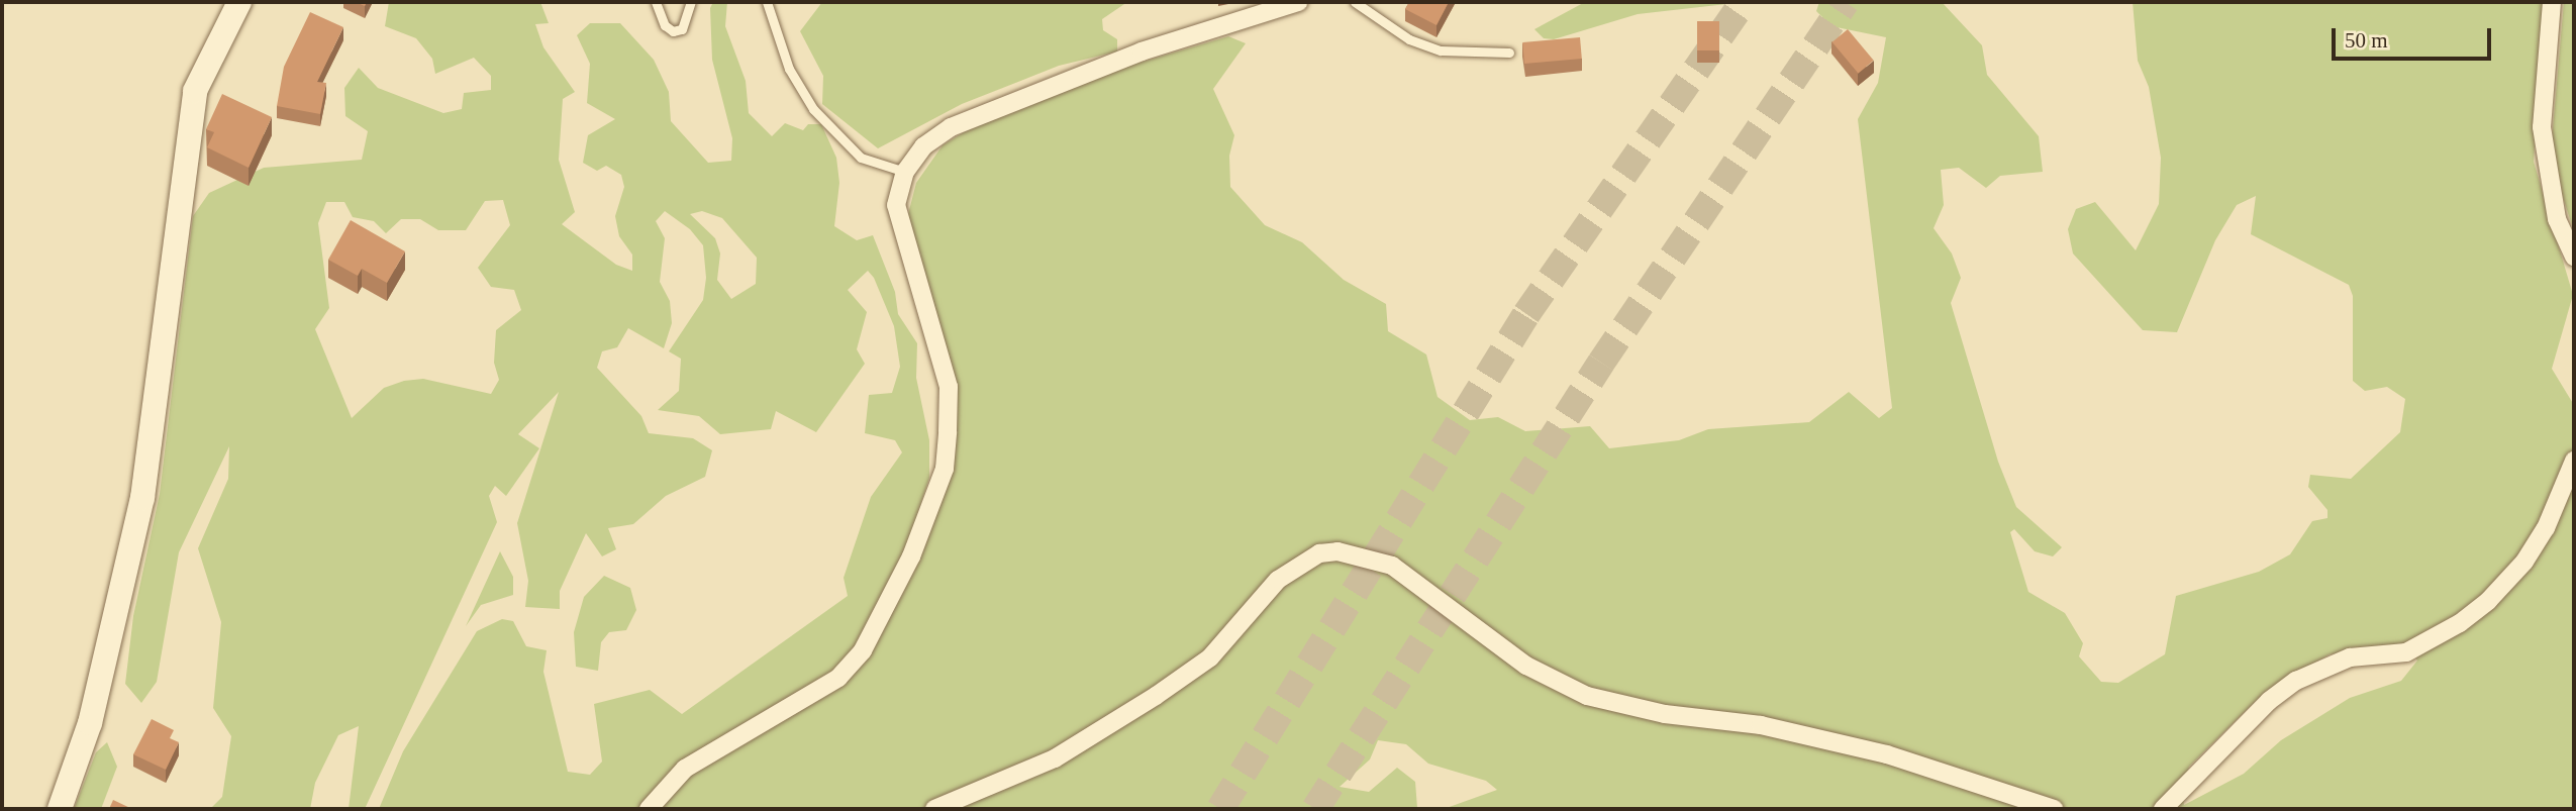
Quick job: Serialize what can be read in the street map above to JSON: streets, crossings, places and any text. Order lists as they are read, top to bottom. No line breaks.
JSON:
{"scale_bar":"50 m"}
